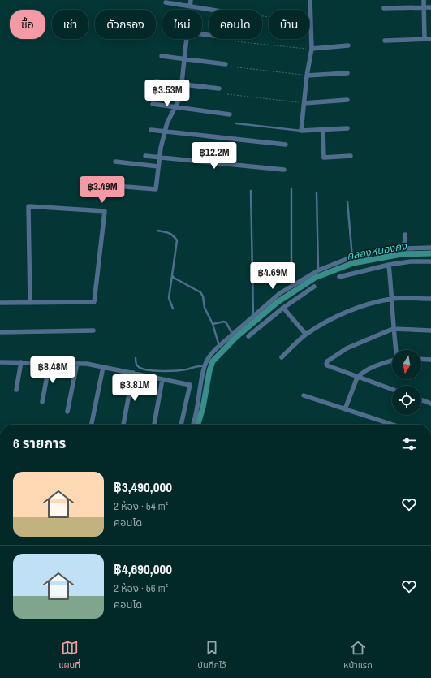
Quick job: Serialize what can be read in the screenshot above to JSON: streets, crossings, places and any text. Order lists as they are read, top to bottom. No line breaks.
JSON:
{"water":["คลองหนองกง"],"north":"bottom","page":{"chip":["ซื้อ","เช่า","ตัวกรอง","ใหม่","คอนโด","บ้าน"],"price":["฿3.53M","฿12.2M","฿3.49M","฿4.69M","฿8.48M","฿3.81M"],"heading":"6 รายการ","list":[{"name":"฿3,490,000","note":"2 ห้อง · 54 m² · คอนโด"},{"name":"฿4,690,000","note":"2 ห้อง · 56 m² · คอนโด"}],"tabs":["แผนที่","บันทึกไว้","หน้าแรก"]}}
